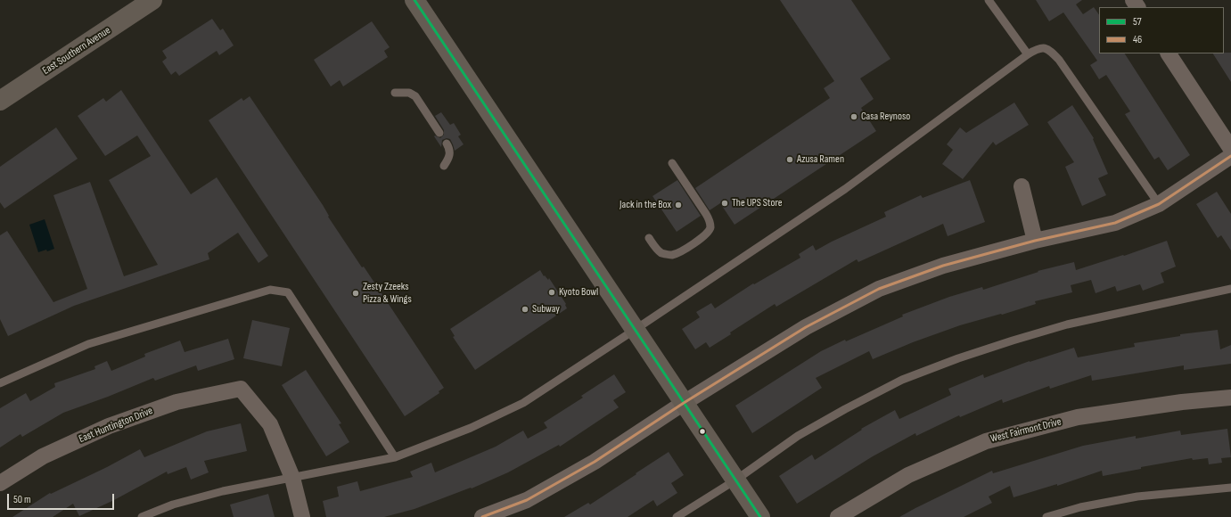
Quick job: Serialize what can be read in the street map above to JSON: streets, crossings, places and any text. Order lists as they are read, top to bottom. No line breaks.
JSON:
{"streets":{"main road":["East Southern Avenue"],"street":["East Huntington Drive","West Fairmont Drive"]},"places":["Casa Reynoso","Azusa Ramen","The UPS Store","Jack in the Box","Kyoto Bowl","Zesty Zzeeks Pizza & Wings","Subway"],"lines":["transit line 57","transit line 46"],"legend":["57","46"],"scale_bar":"50 m"}
